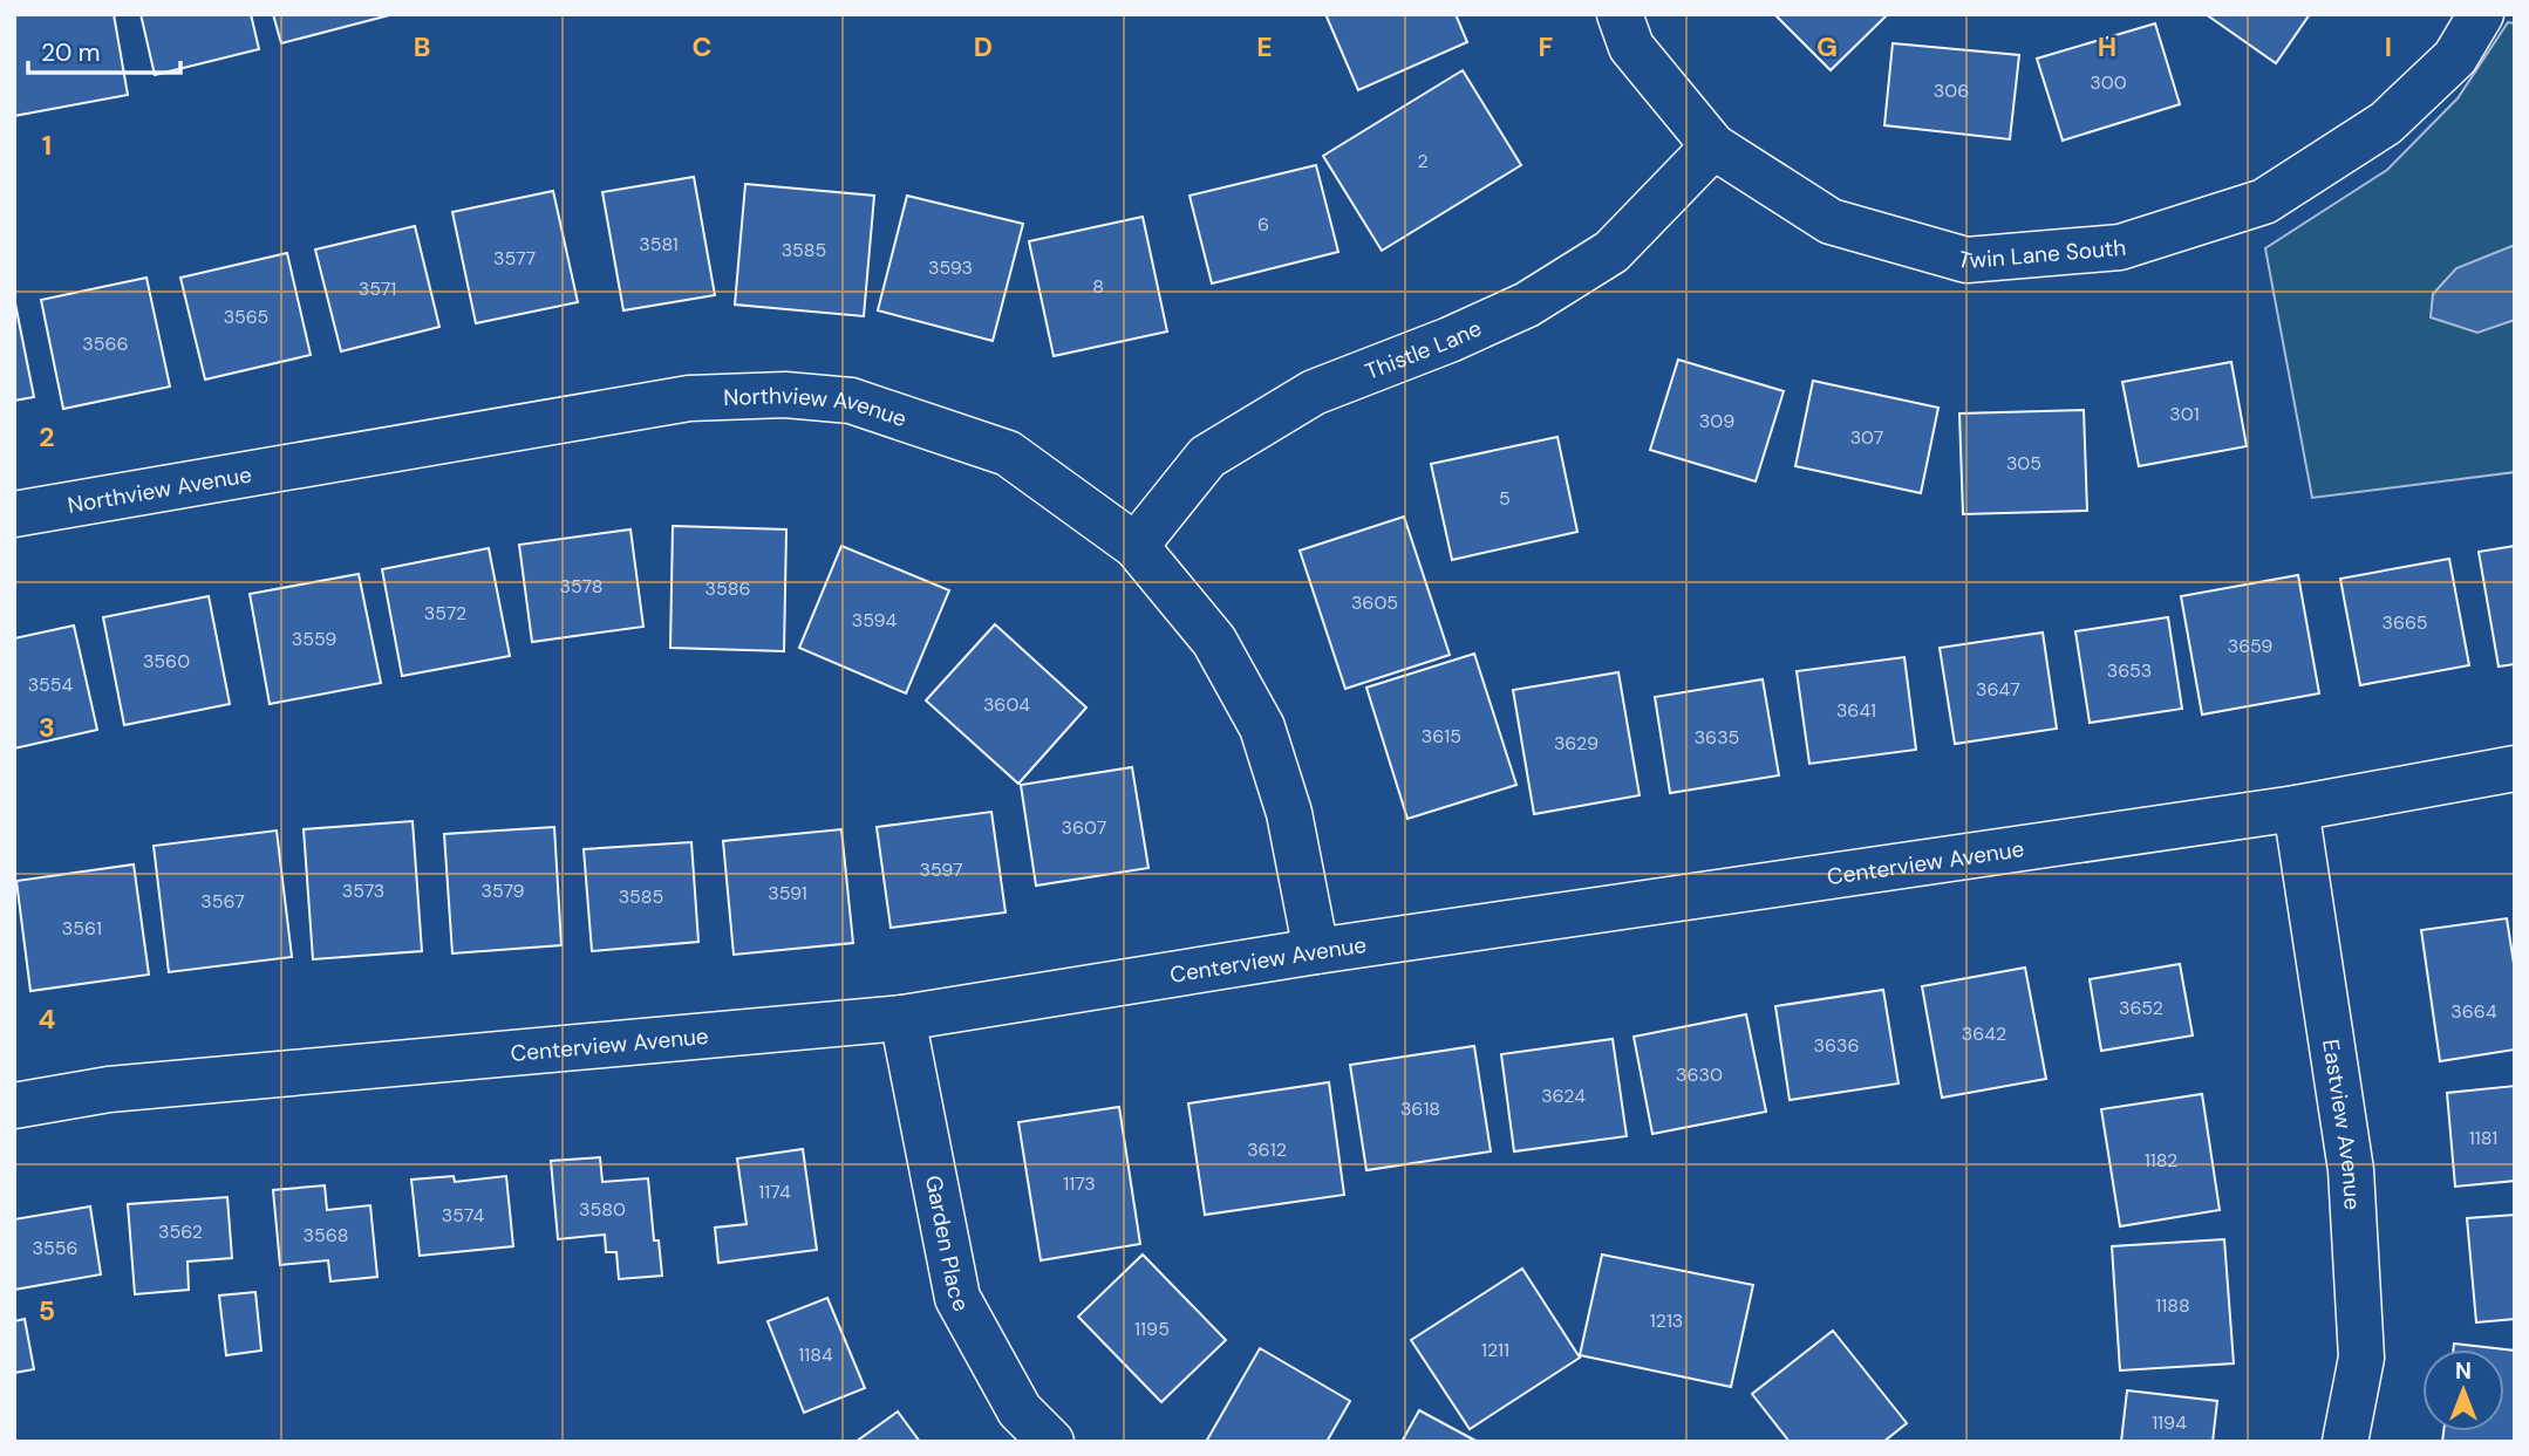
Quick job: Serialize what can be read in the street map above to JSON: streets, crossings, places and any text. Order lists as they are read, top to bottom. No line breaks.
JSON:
{"streets":{"street":["Twin Lane South","Thistle Lane","Northview Avenue","Centerview Avenue","Eastview Avenue","Garden Place"]},"crossings":[["Twin Lane South","Thistle Lane"],["Thistle Lane","Northview Avenue"],["Northview Avenue","Centerview Avenue"],["Centerview Avenue","Eastview Avenue"],["Centerview Avenue","Garden Place"]],"house_numbers":["300","306","2","6","3581","3585","3577","3593","8","3571","3565","3566","301","309","307","305","5","3578","3586","3605","3572","3594","3665","3559","3659","3560","3653","3554","3647","3604","3641","3615","3635","3629","3607","3597","3573","3579","3591","3585","3567","3561","3652","3664","3642","3636","3630","3624","3618","1181","3612","1182","1173","1174","3580","3574","3562","3568","3556","1188","1213","1195","1211","1184","1194"],"scale_bar":"20 m","north":"top","grid":{"columns":["B","C","D","E","F","G","H","I"],"rows":["1","2","3","4","5"]}}
